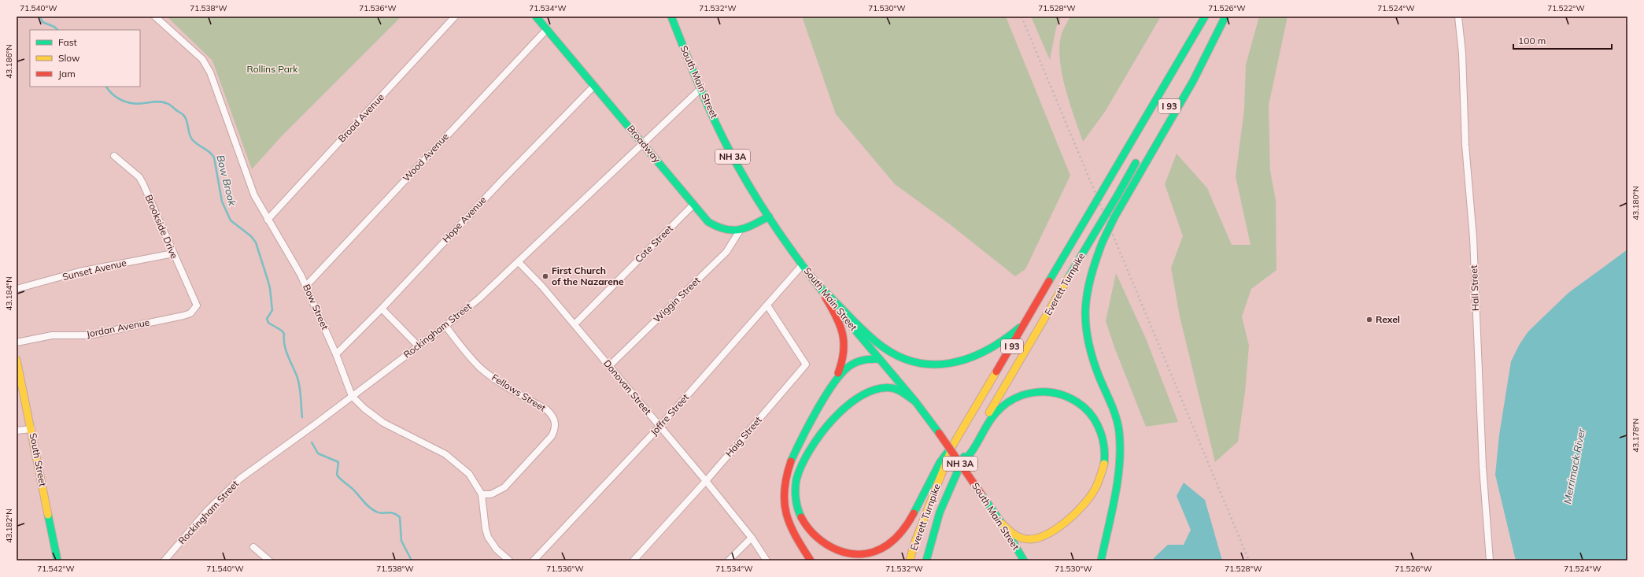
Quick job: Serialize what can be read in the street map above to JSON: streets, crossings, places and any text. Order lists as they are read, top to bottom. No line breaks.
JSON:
{"streets":{"main road":["South Main Street","I 93","Broadway","NH 3A","Everett Turnpike","South Street"],"street":["Broad Avenue","Wood Avenue","Hope Avenue","Brookside Drive","Cote Street","Sunset Avenue","Hall Street","Wiggin Street","Bow Street","Jordan Avenue","Rockingham Street","Donovan Street","Fellows Street","Joffre Street","Haig Street"]},"crossings":[["South Main Street","Broadway"],["South Main Street","Rockingham Street"],["South Main Street","Joffre Street"],["Broad Avenue","Bow Street"],["Broadway","Wood Avenue"],["Broadway","Hope Avenue"],["Broadway","Cote Street"],["Broadway","Wiggin Street"],["Broadway","Rockingham Street"],["Wood Avenue","Bow Street"],["Hope Avenue","Bow Street"],["Brookside Drive","Sunset Avenue"],["Brookside Drive","Jordan Avenue"],["Cote Street","Donovan Street"],["Wiggin Street","Donovan Street"],["Bow Street","Rockingham Street"],["Bow Street","Fellows Street"],["Rockingham Street","Donovan Street"],["Rockingham Street","Fellows Street"],["Donovan Street","Joffre Street"],["Donovan Street","Haig Street"],["Joffre Street","Haig Street"]],"water":["Bow Brook","Merrimack River"],"parks":["Rollins Park"],"places":["First Church of the Nazarene","Rexel"],"legend":["Fast","Slow","Jam"],"scale_bar":"100 m","coordinates":["71.540°W","71.538°W","71.536°W","71.534°W","71.532°W","71.530°W","71.528°W","71.526°W","71.524°W","71.522°W","43.186°N","43.180°N","43.184°N","43.178°N","43.182°N","71.542°W"]}
